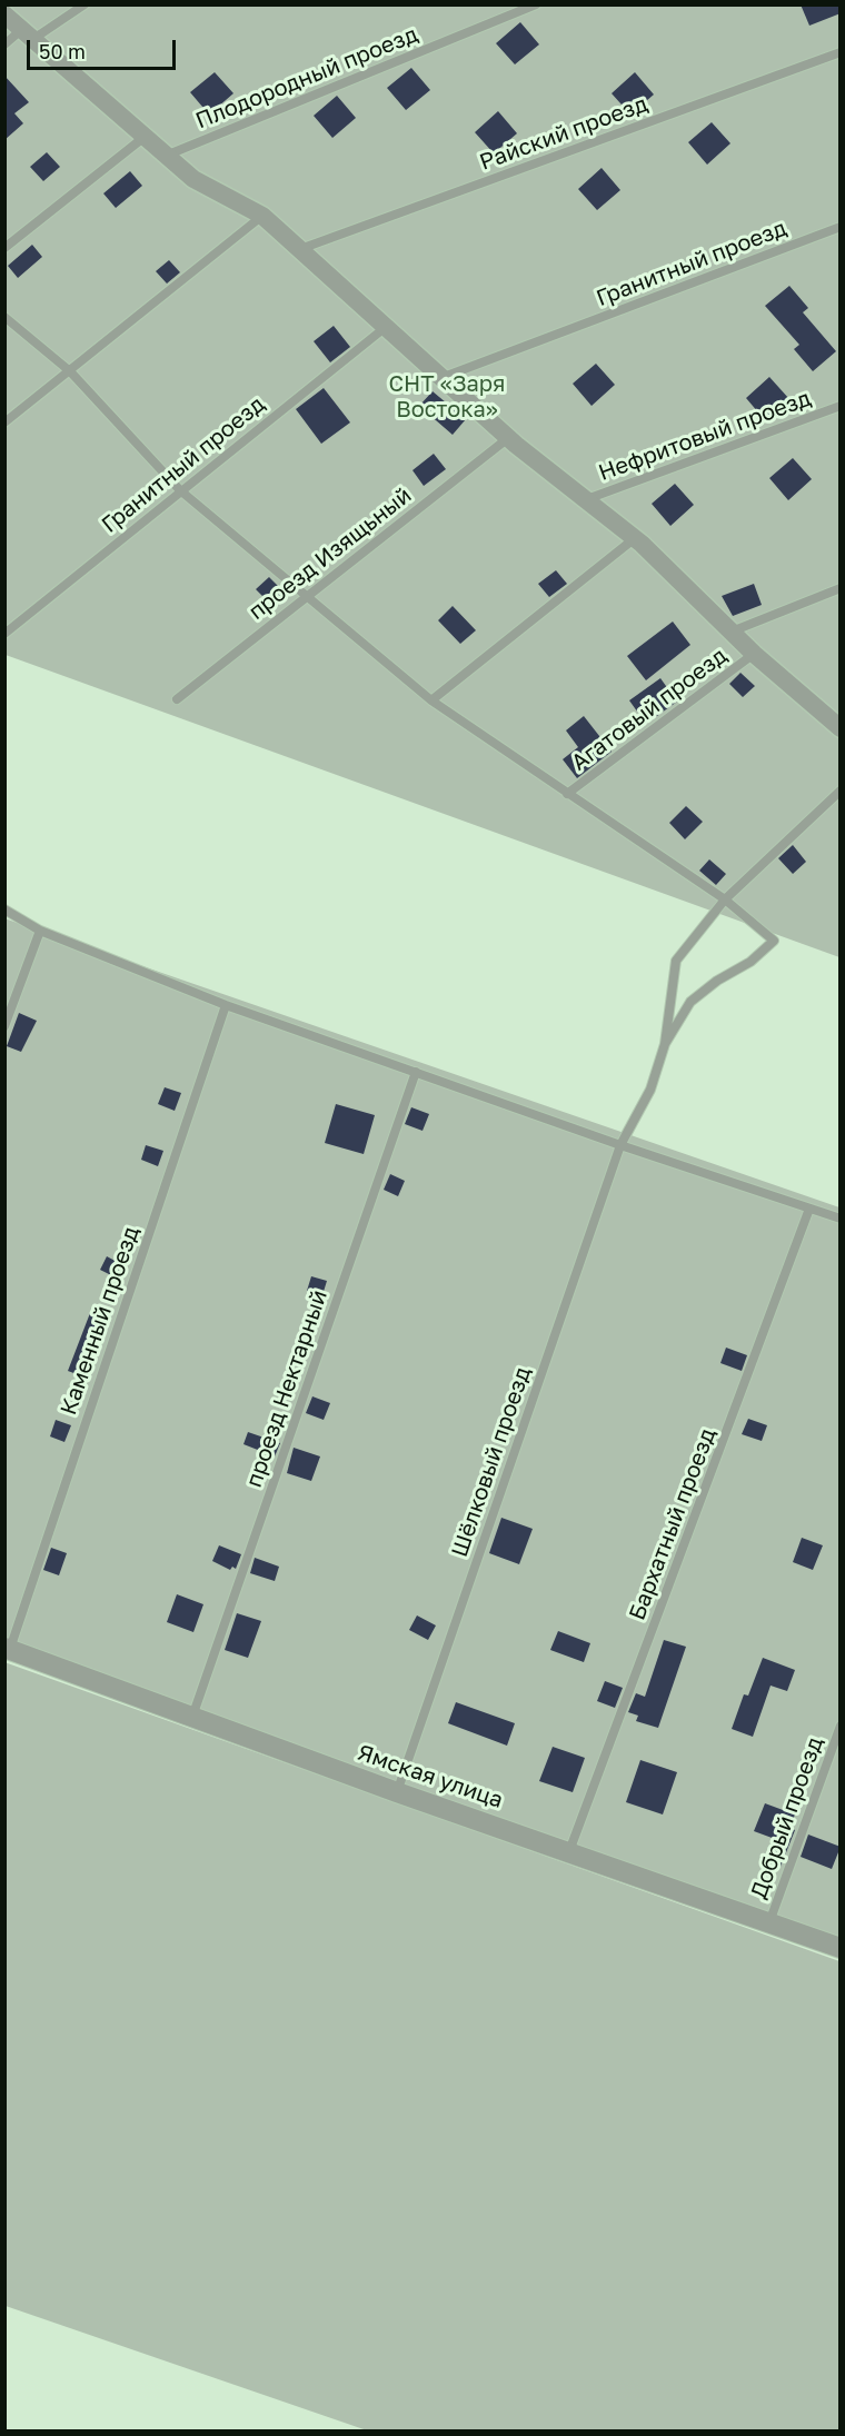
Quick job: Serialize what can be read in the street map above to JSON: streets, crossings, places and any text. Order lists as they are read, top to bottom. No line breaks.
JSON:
{"streets":{"street":["Ямская улица"],"lane":["Плодородный проезд","Райский проезд","Гранитный проезд","Нефритовый проезд","проезд Изящьный","Агатовый проезд","Каменный проезд","проезд Нектарный","Шёлковый проезд","Бархатный проезд","Добрый проезд"]},"crossings":[["Каменный проезд","Ямская улица"],["проезд Нектарный","Ямская улица"],["Шёлковый проезд","Ямская улица"],["Бархатный проезд","Ямская улица"],["Ямская улица","Добрый проезд"]],"parks":["СНТ «Заря Востока»"],"scale_bar":"50 m"}
